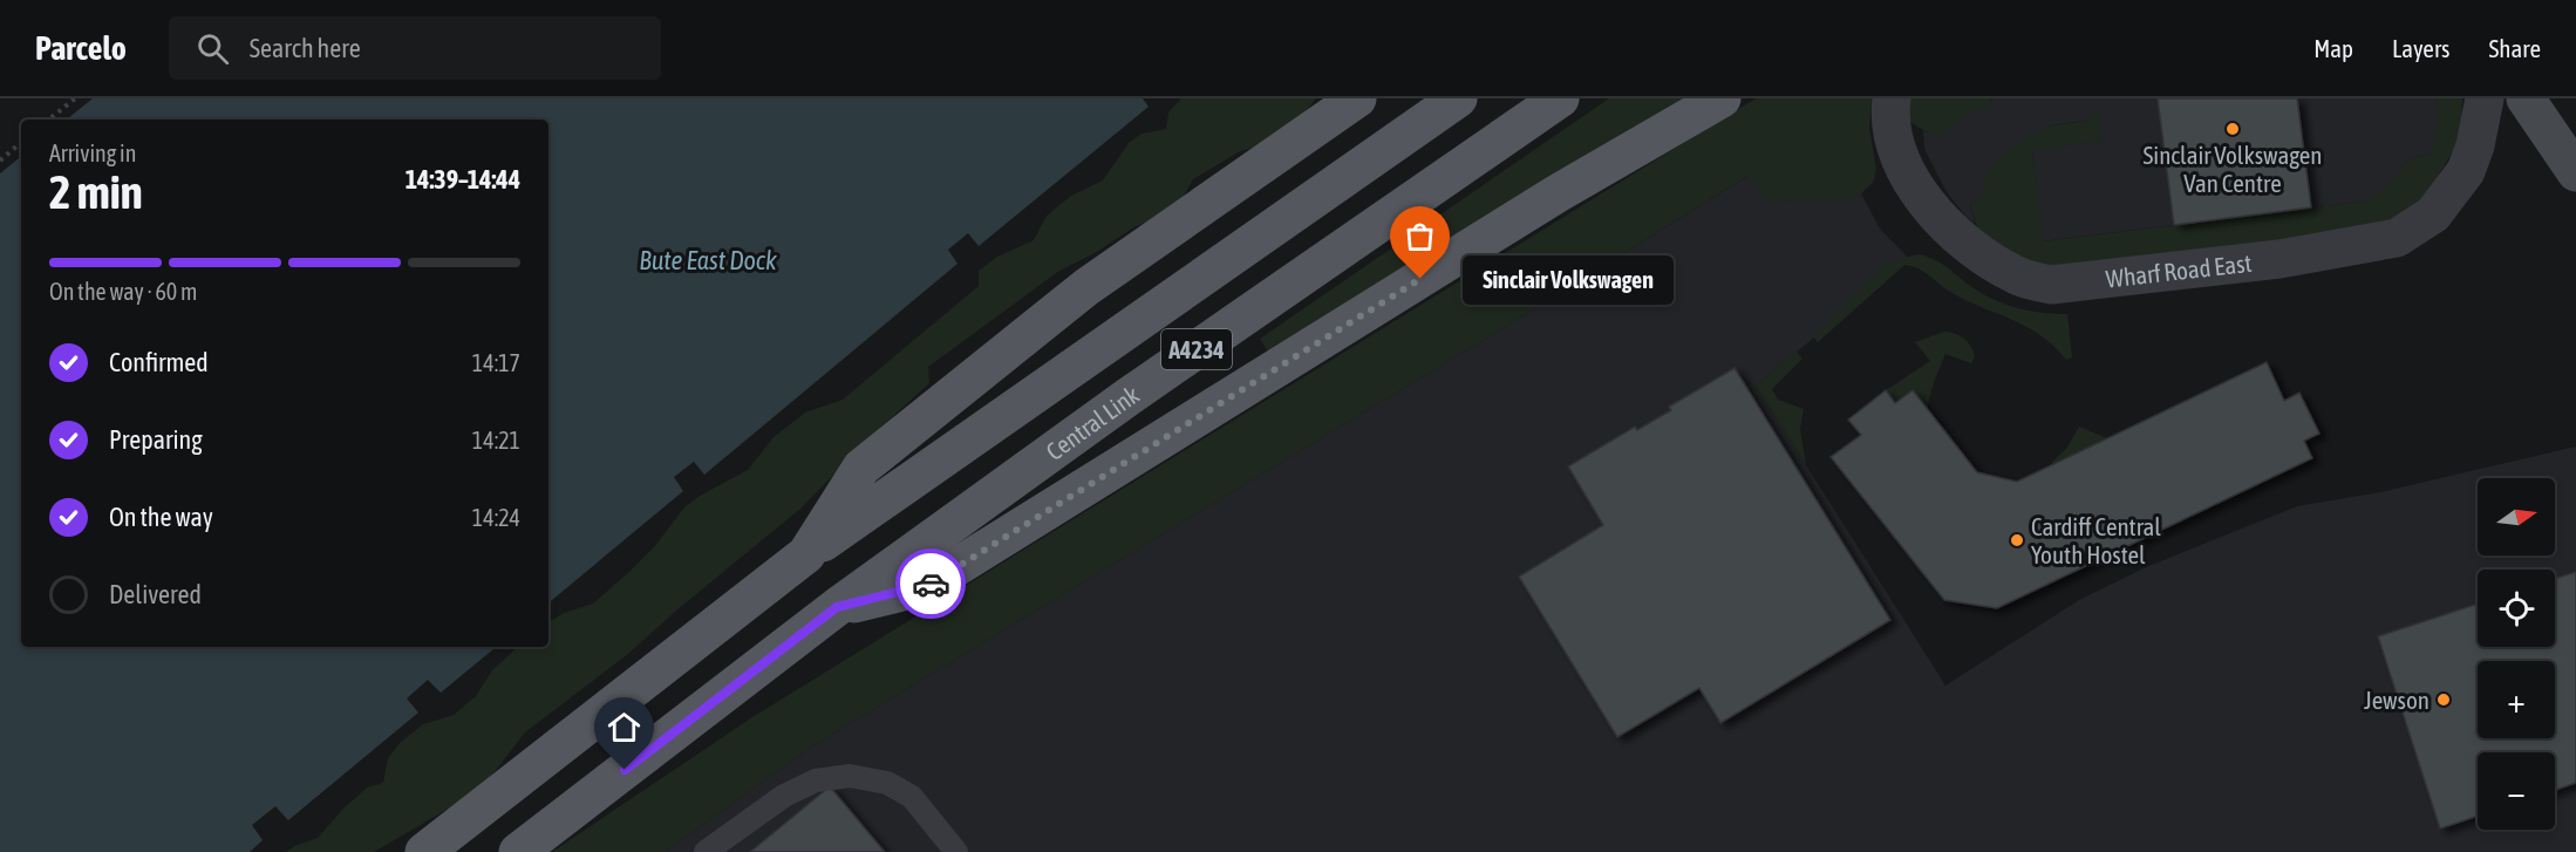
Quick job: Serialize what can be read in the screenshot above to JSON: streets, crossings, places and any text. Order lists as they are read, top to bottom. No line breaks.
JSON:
{"streets":{"main road":["A4234","Central Link"],"street":["Wharf Road East"]},"crossings":[["A4234","Central Link"]],"water":["Bute East Dock"],"places":["Sinclair Volkswagen Van Centre","Sinclair Volkswagen","Cardiff Central Youth Hostel","Jewson"],"north":"right","page":{"header":"Parcelo","search":"Search here","nav":["Map","Layers","Share"],"heading":["2 min","Arriving in","14:39–14:44"],"bar":"On the way · 60 m","bubble":"Sinclair Volkswagen","list":[["Confirmed","14:17"],["Preparing","14:21"],["On the way","14:24"],"Delivered"],"map_buttons":["+","−"]}}
